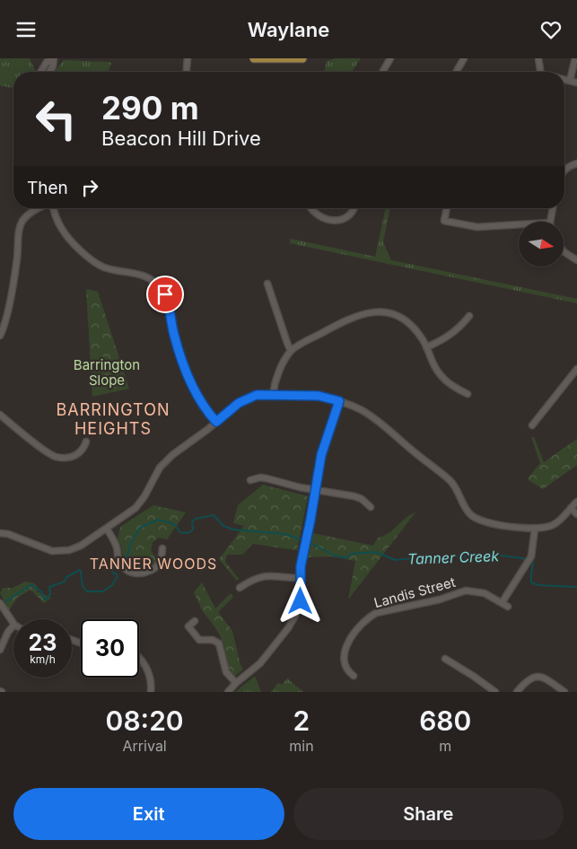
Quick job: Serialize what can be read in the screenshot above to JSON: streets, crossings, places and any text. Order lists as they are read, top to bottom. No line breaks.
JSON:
{"streets":{"street":["Landis Street"]},"districts":["BARRINGTON HEIGHTS","TANNER WOODS"],"water":["Tanner Creek"],"parks":["Barrington Slope"],"north":"right","page":{"header":"Waylane","turn":["290 m","Beacon Hill Drive"],"then":"Then","speed":"23 km/h","limit":"30","eta":["08:20","Arrival","2","min","680","m"],"buttons":["Exit","Share"]}}
